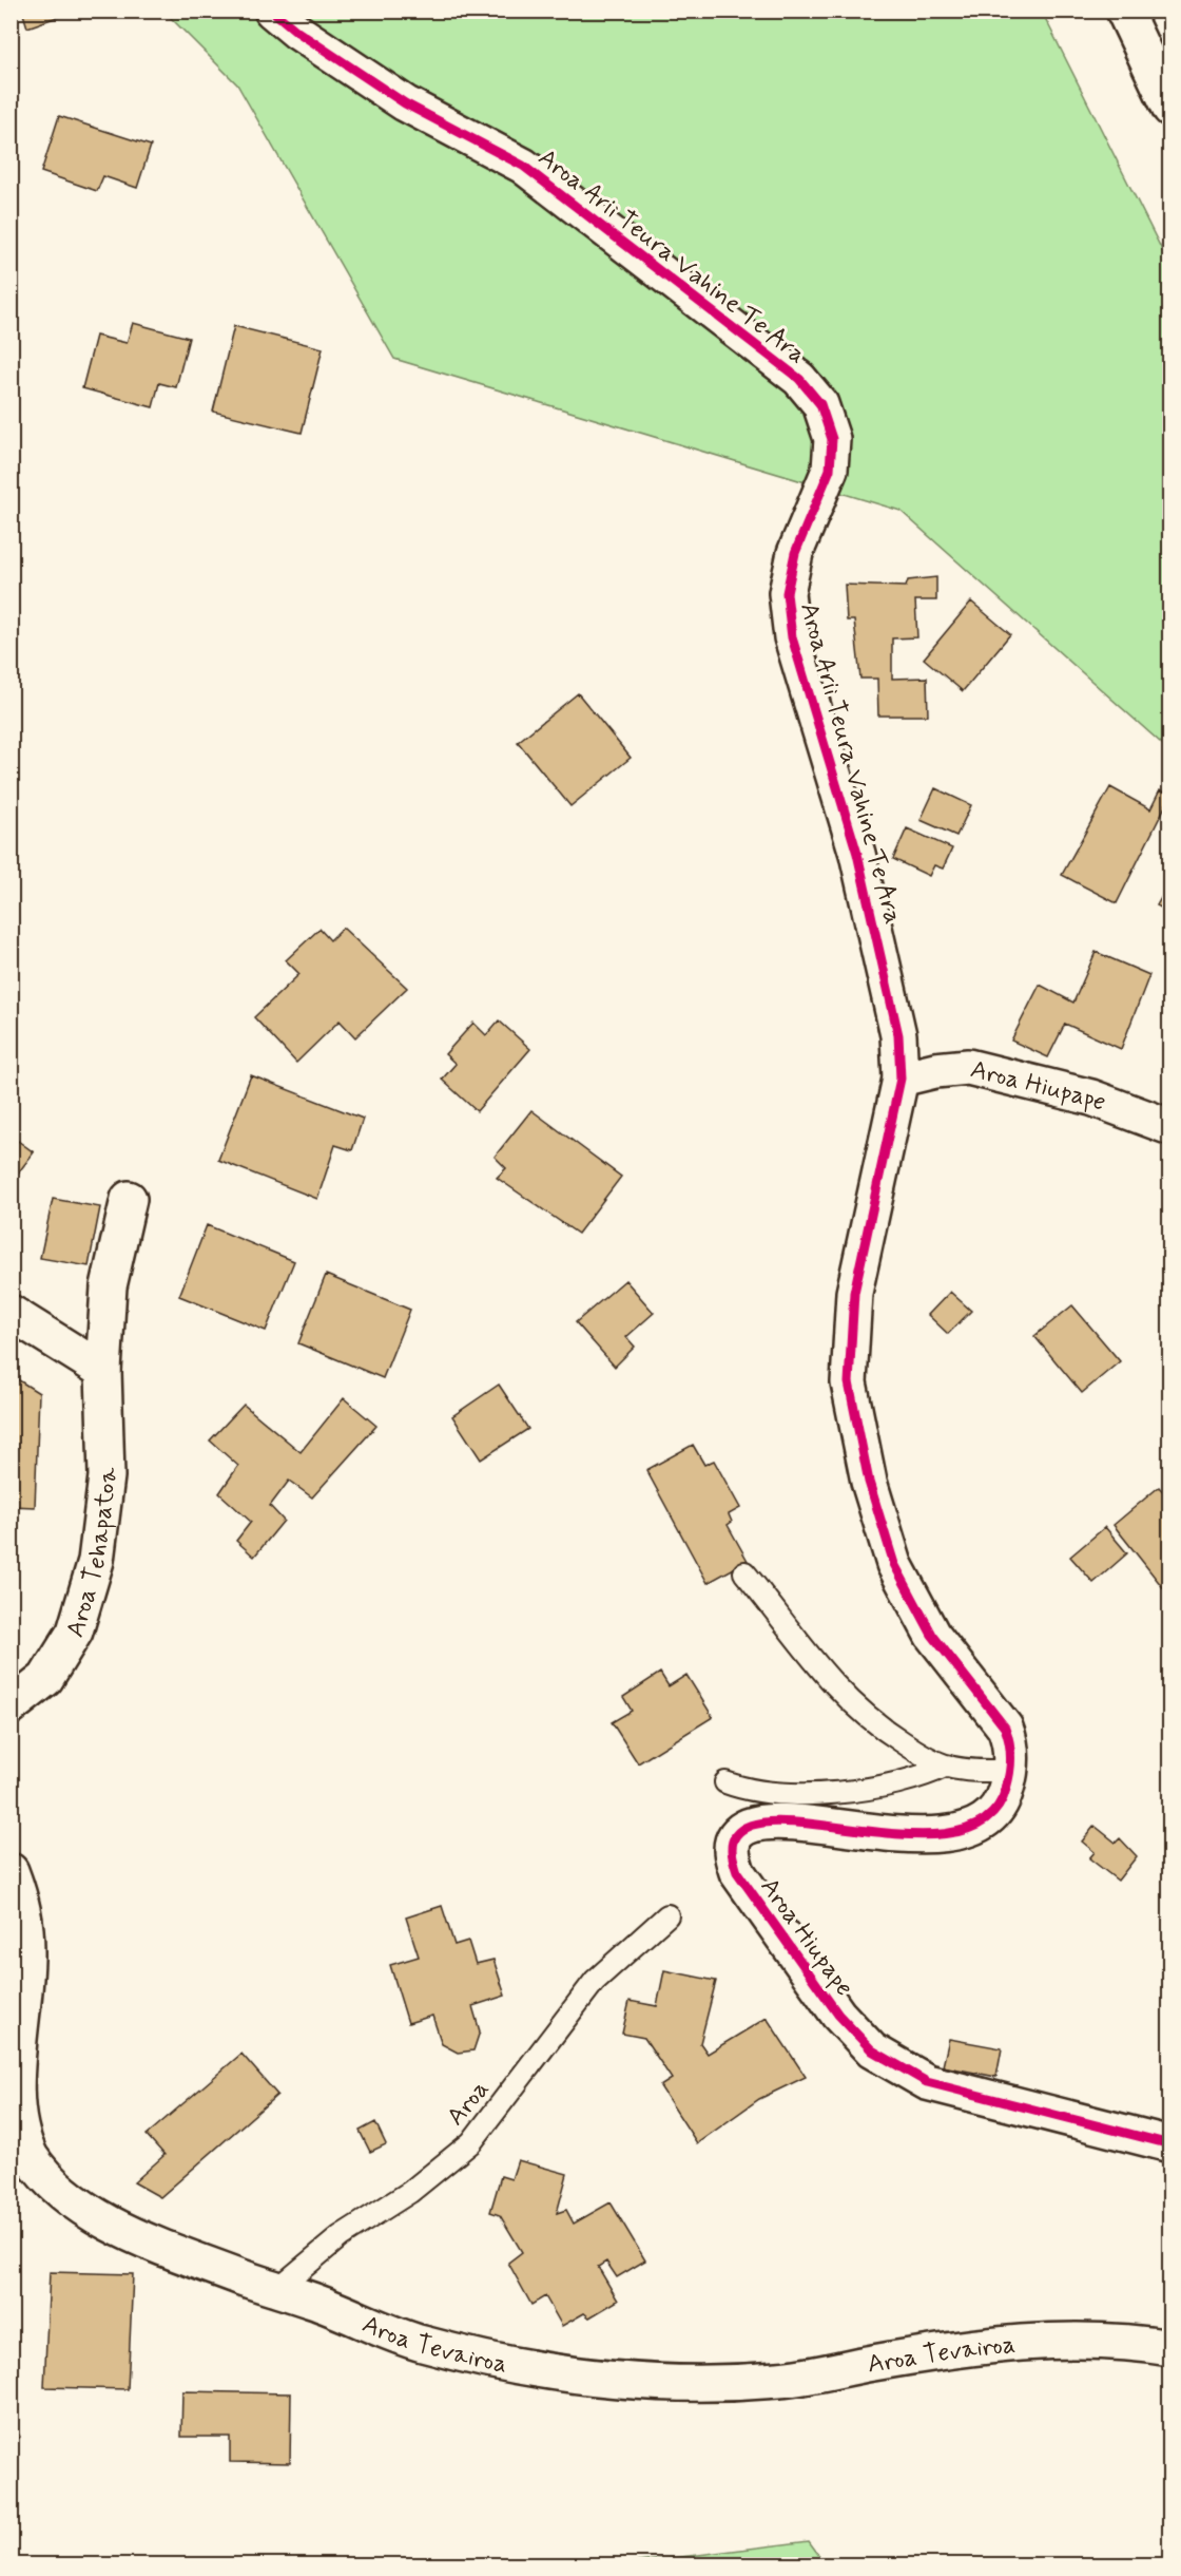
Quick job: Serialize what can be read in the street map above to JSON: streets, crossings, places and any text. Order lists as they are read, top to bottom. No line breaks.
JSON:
{"streets":{"street":["Aroa Arii Teura Vahine Te Ara","Aroa Hiupape","Aroa Tehapatoa","Aroa Tevairoa"],"lane":["Aroa"]},"crossings":[["Aroa Arii Teura Vahine Te Ara","Aroa Hiupape"],["Aroa","Aroa Tevairoa"]]}
